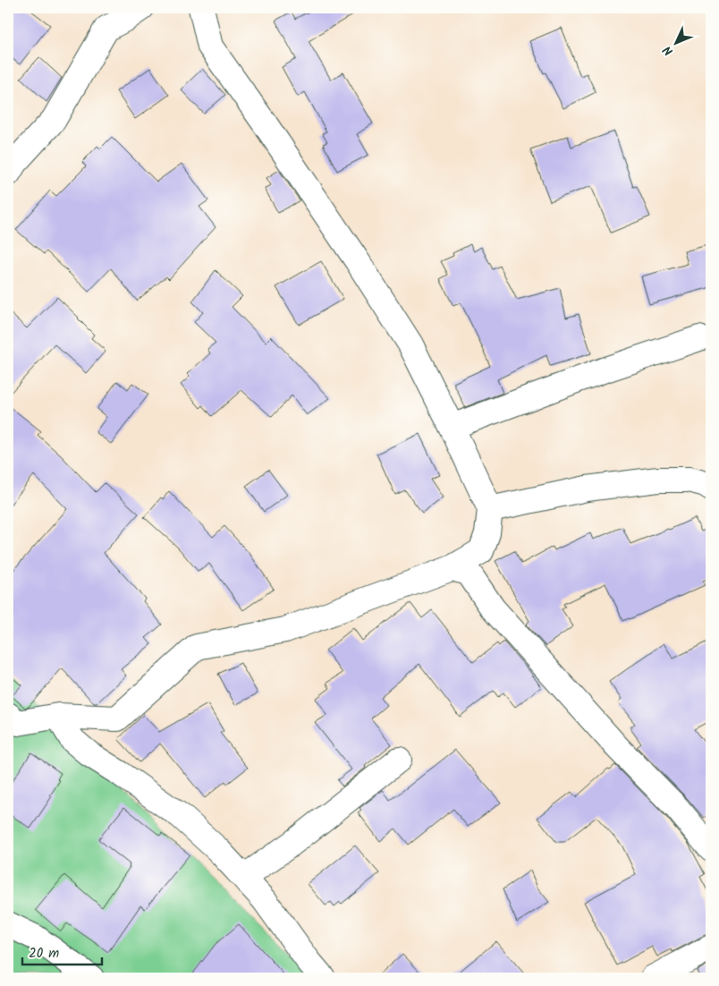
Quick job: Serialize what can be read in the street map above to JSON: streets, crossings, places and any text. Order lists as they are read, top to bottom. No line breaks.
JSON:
{"scale_bar":"20 m","north":"bottom left"}
